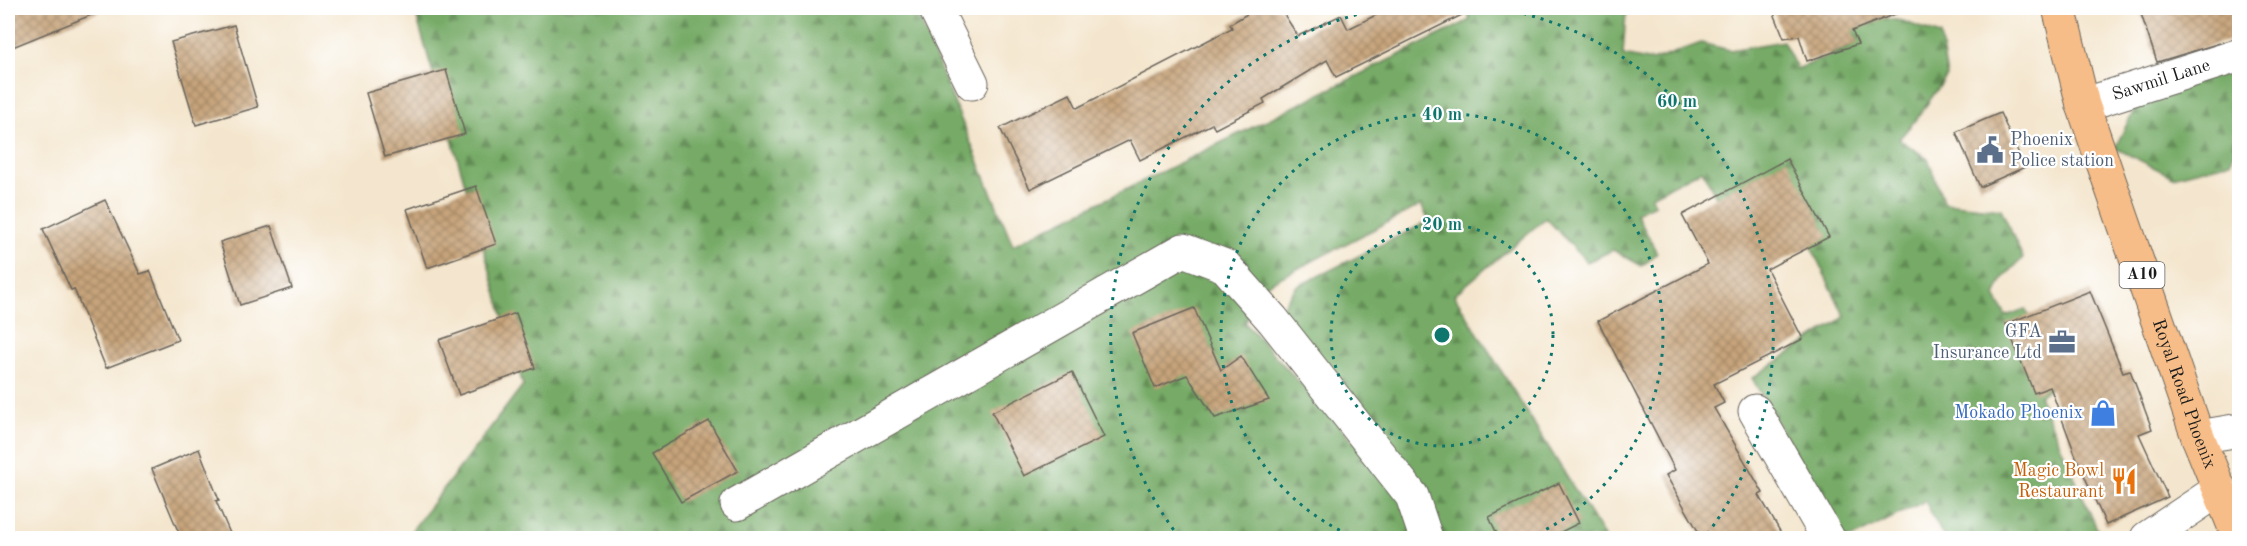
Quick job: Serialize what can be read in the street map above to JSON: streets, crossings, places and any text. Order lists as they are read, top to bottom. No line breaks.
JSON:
{"streets":{"main road":["A10","Royal Road Phoenix"],"street":["Sawmil Lane"]},"crossings":[["Sawmil Lane","Royal Road Phoenix"]],"places":{"public building":["Phoenix Police station"],"office":["GFA Insurance Ltd"],"shop":["Mokado Phoenix"],"restaurant":["Magic Bowl Restaurant"]},"rings":["60 m","40 m","20 m"]}
